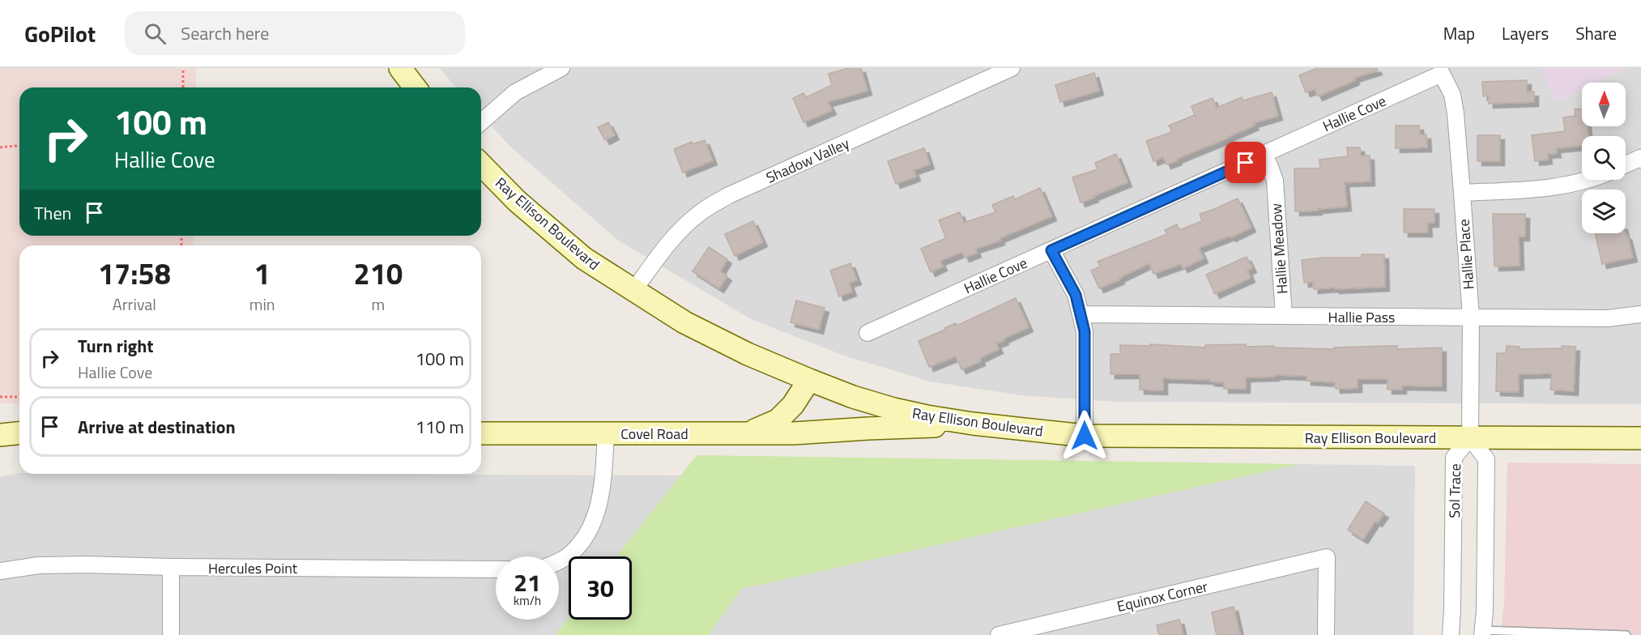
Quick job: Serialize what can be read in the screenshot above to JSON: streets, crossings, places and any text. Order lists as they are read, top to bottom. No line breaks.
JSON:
{"streets":{"street":["Hallie Cove","Shadow Valley","Ray Ellison Boulevard","Hallie Meadow","Hallie Place","Hallie Pass","Covel Road","Sol Trace","Hercules Point","Equinox Corner"]},"crossings":[["Hallie Cove","Hallie Meadow"],["Hallie Cove","Hallie Place"],["Shadow Valley","Ray Ellison Boulevard"],["Ray Ellison Boulevard","Hallie Place"],["Ray Ellison Boulevard","Covel Road"],["Ray Ellison Boulevard","Sol Trace"],["Hallie Meadow","Hallie Pass"],["Hallie Place","Hallie Pass"],["Hallie Place","Sol Trace"]],"north":"top","page":{"header":"GoPilot","search":"Search here","nav":["Map","Layers","Share"],"turn":["100 m","Hallie Cove"],"then":"Then","eta":["17:58","Arrival","1","min","210","m"],"list":[{"name":"Turn right","note":"Hallie Cove","value":"100 m"},{"name":"Arrive at destination","value":"110 m"}],"speed":"21 km/h","limit":"30"}}
